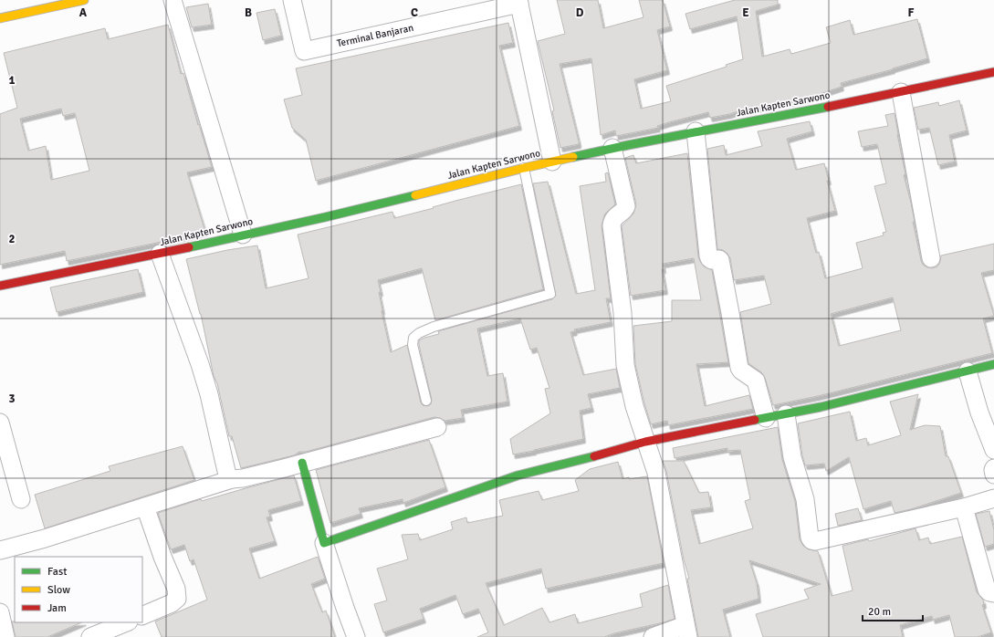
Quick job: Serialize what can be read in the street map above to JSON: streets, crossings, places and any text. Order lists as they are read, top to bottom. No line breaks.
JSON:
{"streets":{"street":["Terminal Banjaran","Jalan Kapten Sarwono"]},"crossings":[["Terminal Banjaran","Jalan Kapten Sarwono"]],"legend":["Fast","Slow","Jam"],"scale_bar":"20 m","grid":{"columns":["A","B","C","D","E","F"],"rows":["1","2","3"]}}
